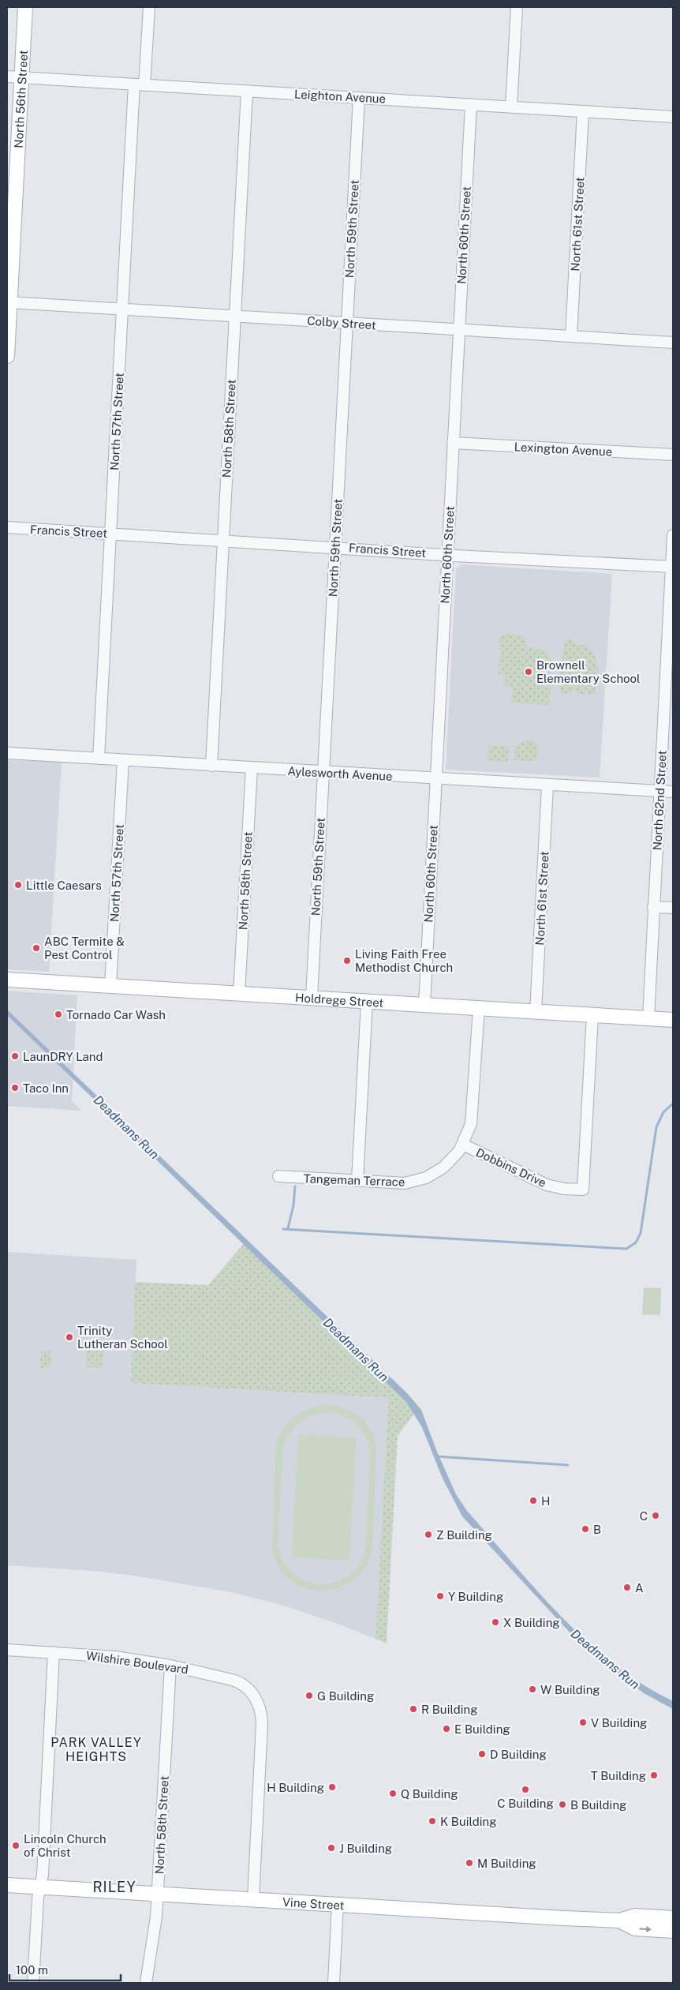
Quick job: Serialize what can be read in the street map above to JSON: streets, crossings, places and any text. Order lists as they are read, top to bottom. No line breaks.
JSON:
{"streets":{"main road":["North 56th Street","Holdrege Street","Vine Street"],"street":["Leighton Avenue","North 61st Street","North 59th Street","North 60th Street","Colby Street","North 57th Street","North 58th Street","Lexington Avenue","Francis Street","Aylesworth Avenue","North 62nd Street","Dobbins Drive","Tangeman Terrace","Wilshire Boulevard"]},"crossings":[["Leighton Avenue","North 56th Street"],["Leighton Avenue","North 61st Street"],["Leighton Avenue","North 59th Street"],["Leighton Avenue","North 60th Street"],["Leighton Avenue","North 57th Street"],["Leighton Avenue","North 58th Street"],["North 56th Street","Colby Street"],["North 61st Street","Colby Street"],["North 61st Street","Aylesworth Avenue"],["North 61st Street","Holdrege Street"],["North 59th Street","Colby Street"],["North 59th Street","Francis Street"],["North 59th Street","Aylesworth Avenue"],["North 59th Street","Holdrege Street"],["North 60th Street","Colby Street"],["North 60th Street","Lexington Avenue"],["North 60th Street","Francis Street"],["North 60th Street","Aylesworth Avenue"],["North 60th Street","Holdrege Street"],["Colby Street","North 57th Street"],["Colby Street","North 58th Street"],["North 57th Street","Francis Street"],["North 57th Street","Aylesworth Avenue"],["North 57th Street","Holdrege Street"],["North 58th Street","Francis Street"],["North 58th Street","Aylesworth Avenue"],["North 58th Street","Holdrege Street"],["North 58th Street","Wilshire Boulevard"],["North 58th Street","Vine Street"],["Francis Street","North 62nd Street"],["Aylesworth Avenue","North 62nd Street"],["North 62nd Street","Holdrege Street"],["Holdrege Street","Dobbins Drive"],["Dobbins Drive","Tangeman Terrace"],["Wilshire Boulevard","Vine Street"]],"districts":["PARK VALLEY HEIGHTS","RILEY"],"water":["Deadmans Run"],"places":["Brownell Elementary School","Little Caesars","ABC Termite & Pest Control","Living Faith Free Methodist Church","Tornado Car Wash","LaunDRY Land","Taco Inn","Trinity Lutheran School","H","C","B","Z Building","A","Y Building","X Building","W Building","G Building","R Building","V Building","E Building","D Building","T Building","H Building","C Building","Q Building","B Building","K Building","Lincoln Church of Christ","J Building","M Building"],"scale_bar":"100 m"}
